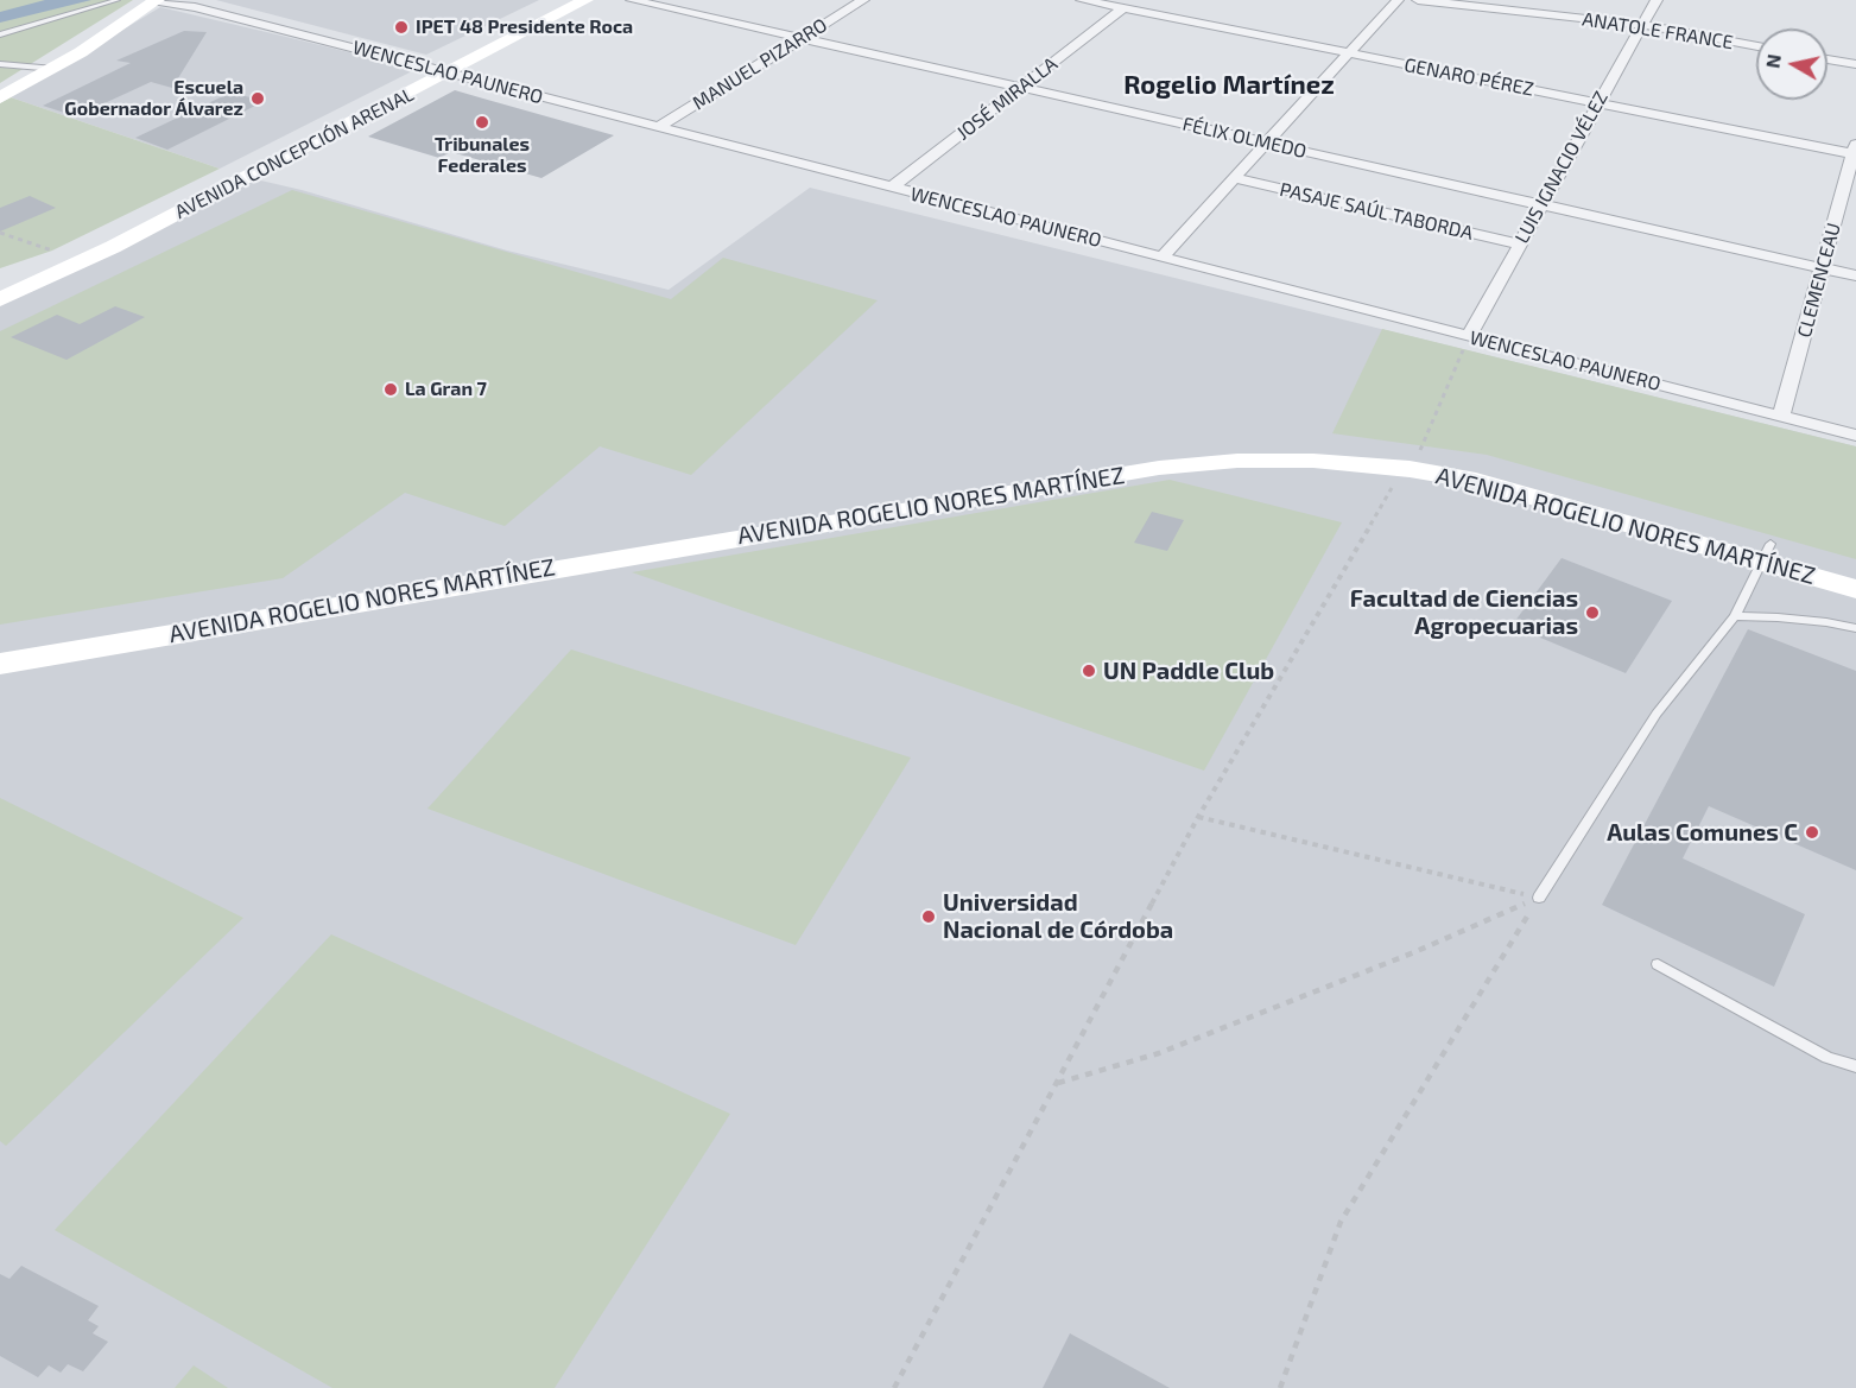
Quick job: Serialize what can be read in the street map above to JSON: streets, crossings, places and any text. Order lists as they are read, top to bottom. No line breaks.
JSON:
{"streets":{"main road":["AVENIDA CONCEPCIÓN ARENAL","AVENIDA ROGELIO NORES MARTÍNEZ"],"street":["ANATOLE FRANCE","MANUEL PIZARRO","WENCESLAO PAUNERO","GENARO PÉREZ","JOSÉ MIRALLA","FÉLIX OLMEDO","LUIS IGNACIO VÉLEZ","PASAJE SAÚL TABORDA","CLEMENCEAU"]},"crossings":[["ANATOLE FRANCE","LUIS IGNACIO VÉLEZ"],["MANUEL PIZARRO","WENCESLAO PAUNERO"],["MANUEL PIZARRO","FÉLIX OLMEDO"],["WENCESLAO PAUNERO","JOSÉ MIRALLA"],["WENCESLAO PAUNERO","AVENIDA CONCEPCIÓN ARENAL"],["WENCESLAO PAUNERO","LUIS IGNACIO VÉLEZ"],["WENCESLAO PAUNERO","CLEMENCEAU"],["GENARO PÉREZ","JOSÉ MIRALLA"],["GENARO PÉREZ","LUIS IGNACIO VÉLEZ"],["GENARO PÉREZ","CLEMENCEAU"],["JOSÉ MIRALLA","FÉLIX OLMEDO"],["FÉLIX OLMEDO","LUIS IGNACIO VÉLEZ"],["FÉLIX OLMEDO","CLEMENCEAU"],["LUIS IGNACIO VÉLEZ","PASAJE SAÚL TABORDA"]],"districts":["Rogelio Martínez"],"places":["IPET 48 Presidente Roca","Escuela Gobernador Álvarez","Tribunales Federales","La Gran 7","Facultad de Ciencias Agropecuarias","UN Paddle Club","Aulas Comunes C","Universidad Nacional de Córdoba"],"north":"left"}
